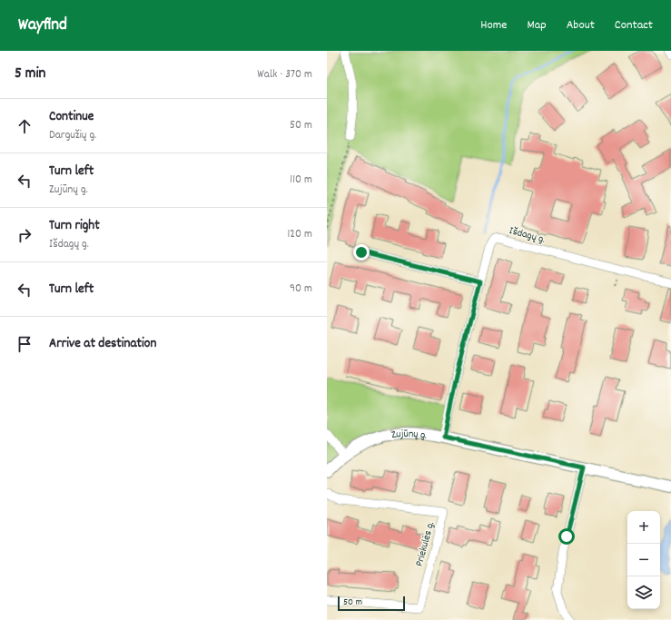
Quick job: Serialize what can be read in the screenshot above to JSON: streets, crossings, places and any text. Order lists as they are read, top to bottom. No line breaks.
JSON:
{"streets":{"main road":["Zujūnų g."],"street":["Išdagų g.","Priekulės g."]},"crossings":[["Išdagų g.","Zujūnų g."]],"scale_bar":"50 m","page":{"header":"Wayfind","nav":["Home","Map","About","Contact"],"heading":["5 min","Walk · 370 m"],"list":[["Continue","Dargužių g.","50 m"],["Turn left","Zujūnų g.","110 m"],["Turn right","Išdagų g.","120 m"],["Turn left","90 m"],"Arrive at destination"],"map_buttons":["+","−"],"scale":"50 m"}}
